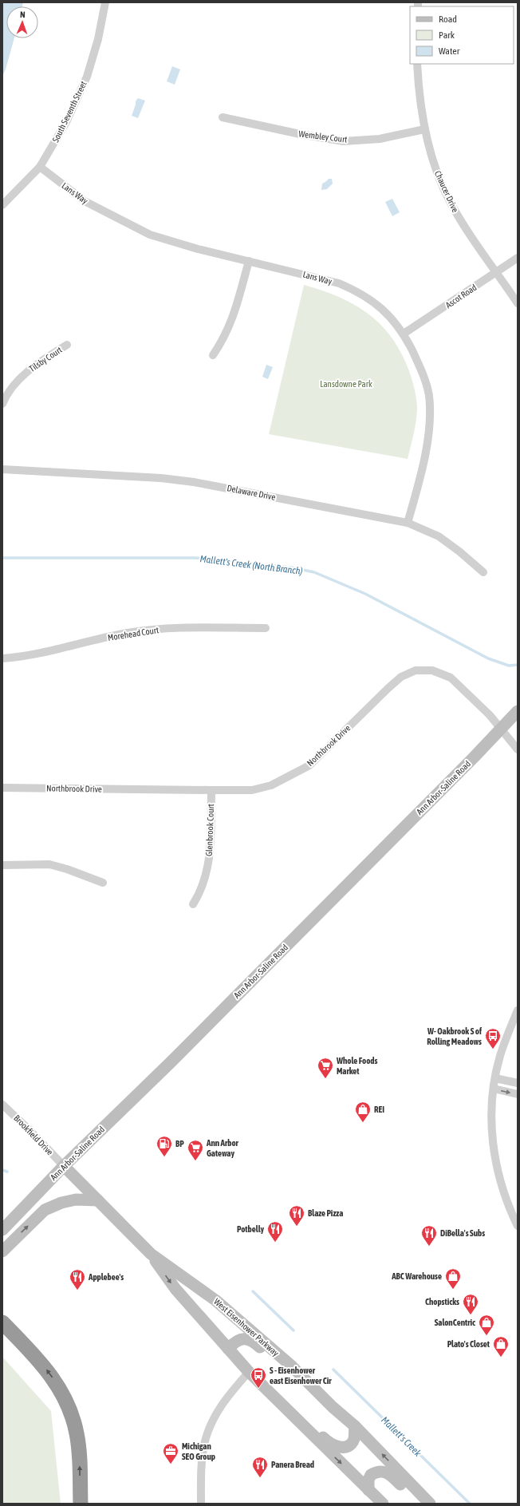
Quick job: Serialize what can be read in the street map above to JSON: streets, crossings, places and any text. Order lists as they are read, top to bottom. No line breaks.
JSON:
{"streets":{"main road":["Ann Arbor-Saline Road","West Eisenhower Parkway"],"street":["South Seventh Street","Wembley Court","Chaucer Drive","Lans Way","Ascot Road","Tilsby Court","Delaware Drive","Morehead Court","Northbrook Drive","Glenbrook Court","Brookfield Drive"]},"crossings":[["South Seventh Street","Lans Way"],["Wembley Court","Chaucer Drive"],["Chaucer Drive","Ascot Road"],["Lans Way","Ascot Road"],["Lans Way","Delaware Drive"],["Northbrook Drive","Ann Arbor-Saline Road"],["Northbrook Drive","Glenbrook Court"],["Ann Arbor-Saline Road","Brookfield Drive"],["Ann Arbor-Saline Road","West Eisenhower Parkway"],["Brookfield Drive","West Eisenhower Parkway"]],"water":["Mallett's Creek (North Branch)","Mallett's Creek"],"parks":["Lansdowne Park"],"places":{"bus stop":["W- Oakbrook S of Rolling Meadows","S - Eisenhower east Eisenhower Cir"],"supermarket":["Whole Foods Market","Ann Arbor Gateway"],"shop":["REI","ABC Warehouse","SalonCentric","Plato's Closet"],"fuel station":["BP"],"restaurant":["Blaze Pizza","Potbelly","DiBella's Subs","Applebee's","Chopsticks","Panera Bread"],"office":["Michigan SEO Group"]},"legend":["Road","Park","Water"],"north":"top"}
